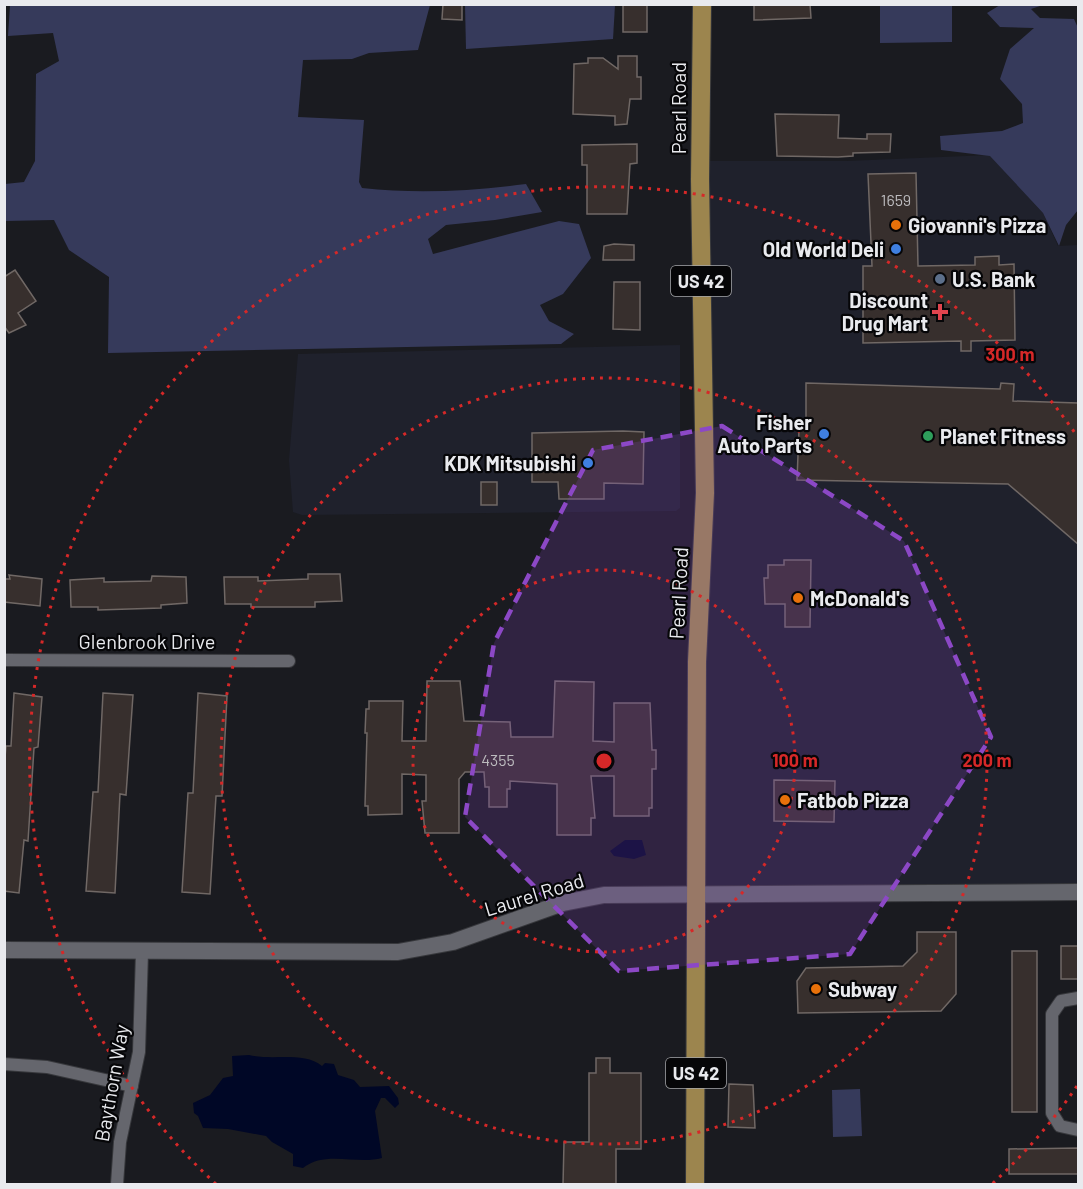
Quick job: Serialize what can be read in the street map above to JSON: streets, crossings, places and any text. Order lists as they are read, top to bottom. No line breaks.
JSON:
{"streets":{"main road":["Pearl Road","US 42"],"street":["Glenbrook Drive","Laurel Road","Baythorn Way"]},"crossings":[["Pearl Road","Laurel Road"],["Laurel Road","Baythorn Way"]],"places":{"other":["Giovanni's Pizza","Old World Deli","U.S. Bank","Fisher Auto Parts","Planet Fitness","KDK Mitsubishi","McDonald's","Fatbob Pizza","Subway"],"health":["Discount Drug Mart"]},"house_numbers":["1659","4355"],"rings":["300 m","100 m","200 m"]}
